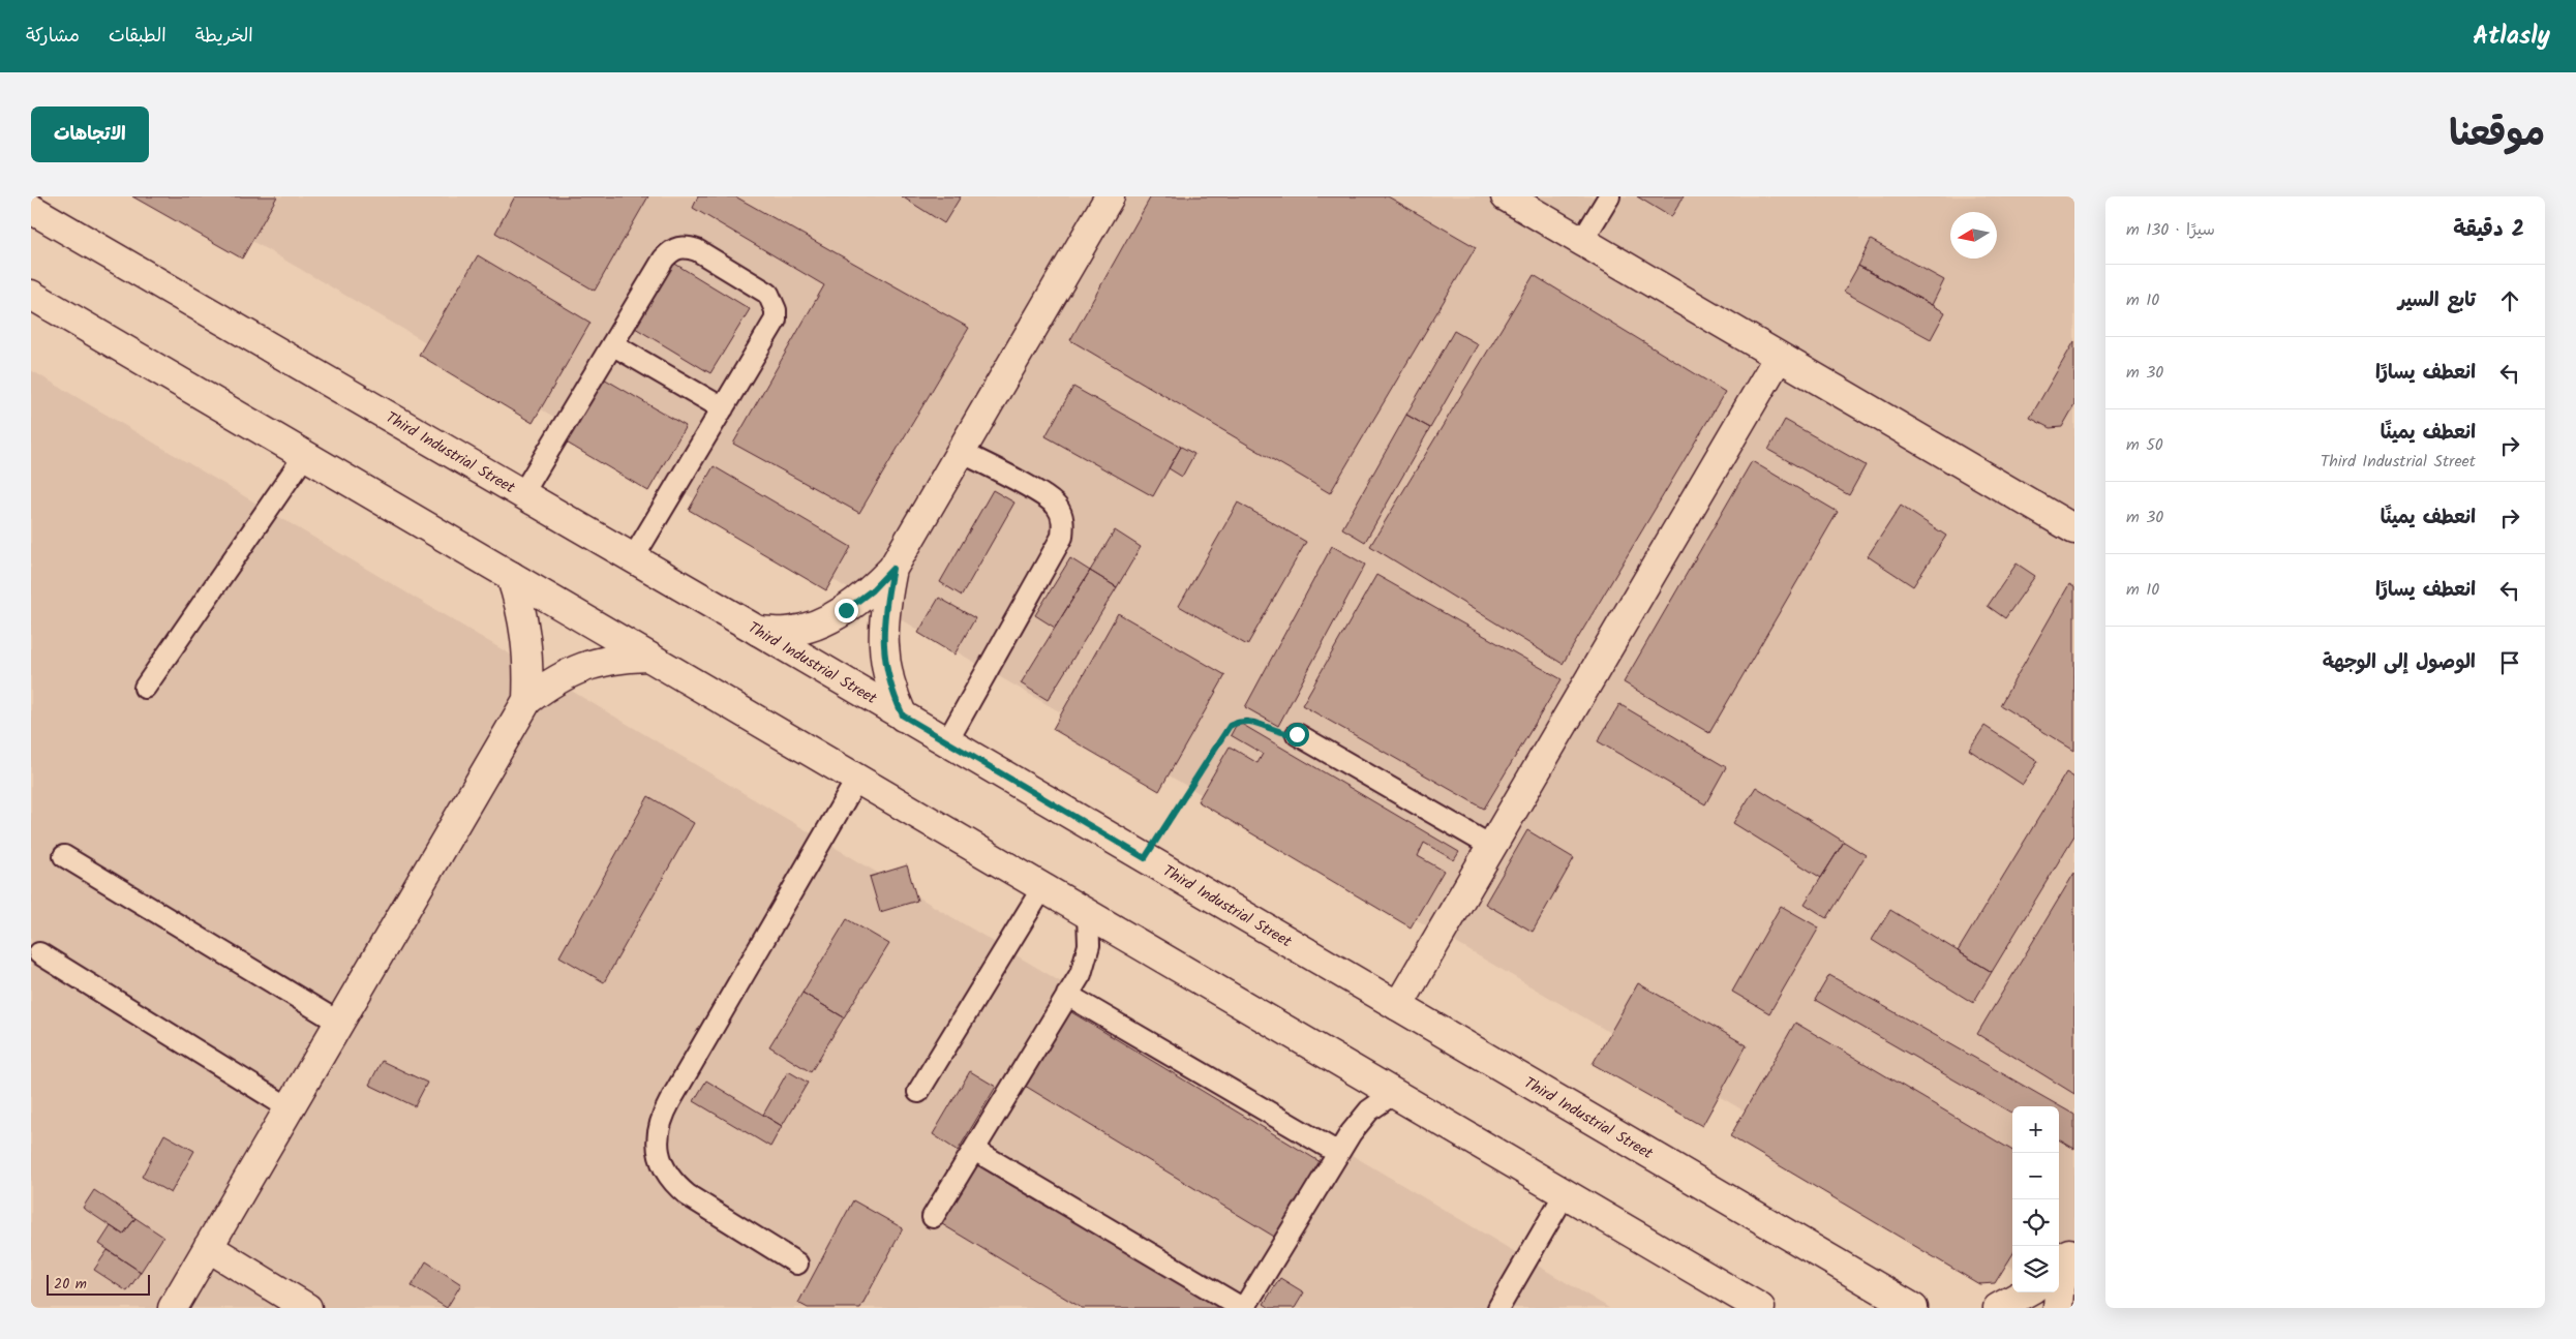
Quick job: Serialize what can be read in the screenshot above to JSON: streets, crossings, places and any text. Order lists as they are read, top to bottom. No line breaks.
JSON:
{"streets":{"main road":["Third Industrial Street"]},"scale_bar":"20 m","north":"left","page":{"header":"Atlasly","nav":["الخريطة","الطبقات","مشاركة"],"title":"موقعنا","buttons":"الاتجاهات","heading":["2 دقيقة","سيرًا · 130 m"],"list":[["تابع السير","10 m"],["انعطف يسارًا","30 m"],["انعطف يمينًا","Third Industrial Street","50 m"],["انعطف يمينًا","30 m"],["انعطف يسارًا","10 m"],"الوصول إلى الوجهة"],"map_buttons":["+","−"],"scale":"20 m"}}
